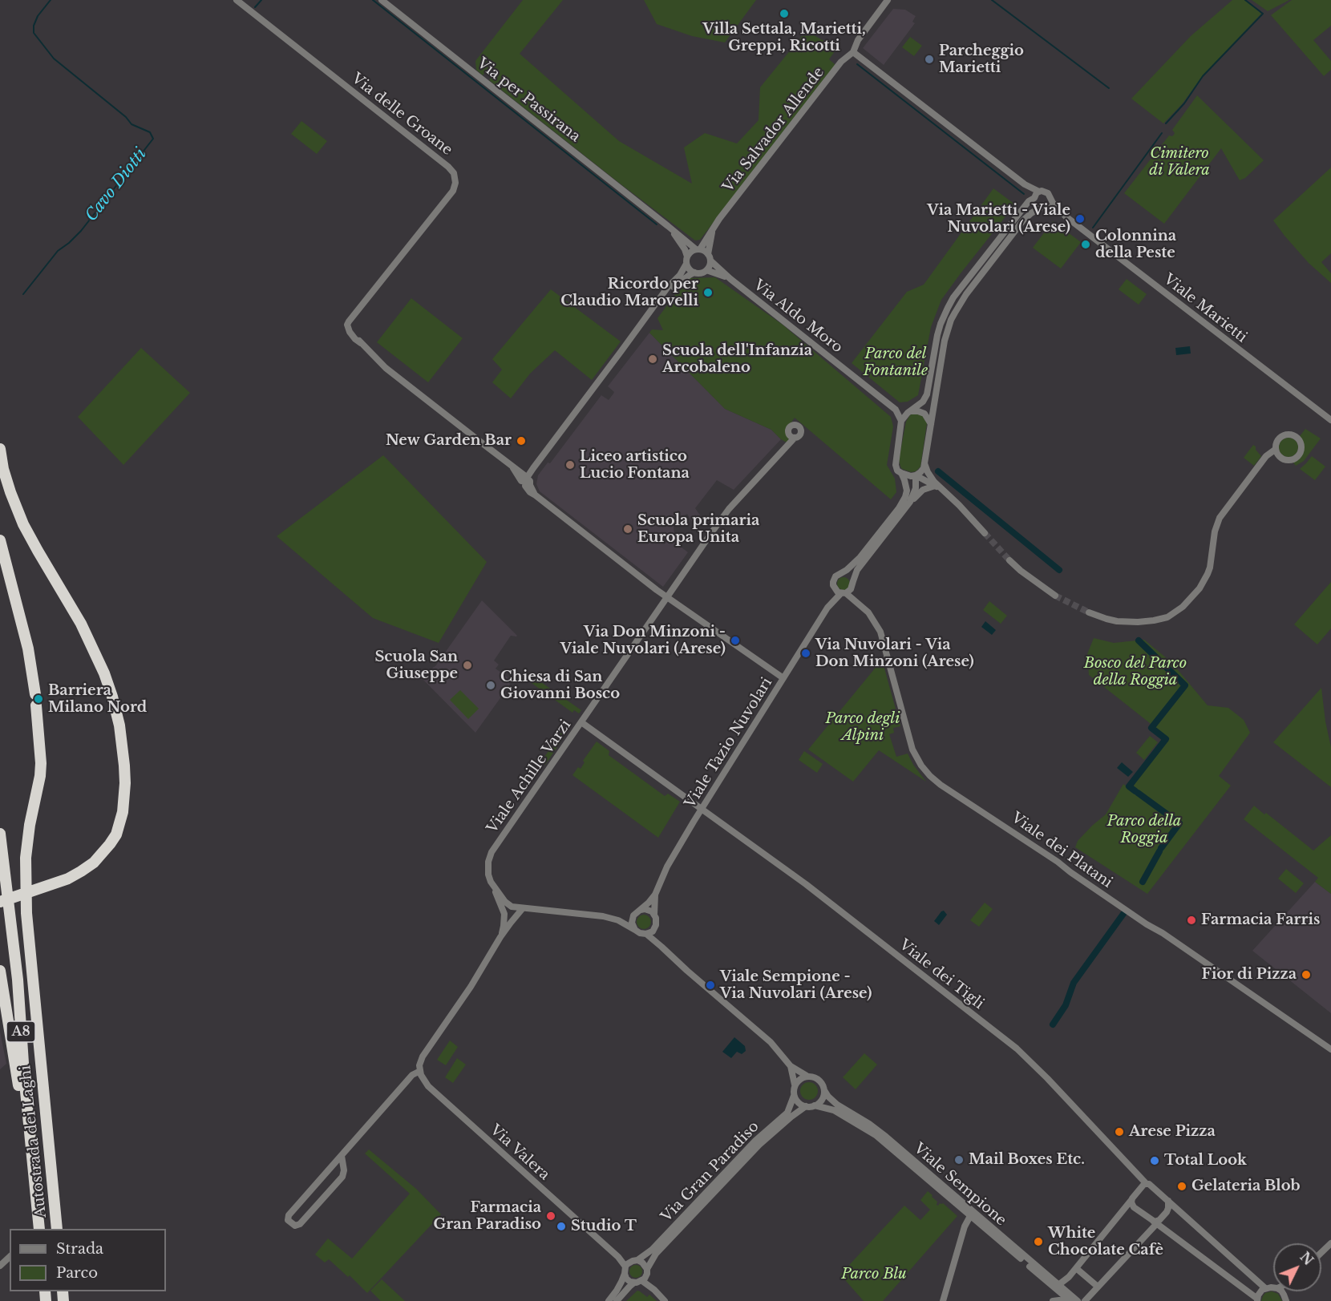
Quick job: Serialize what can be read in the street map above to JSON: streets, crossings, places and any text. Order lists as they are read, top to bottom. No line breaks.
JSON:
{"streets":{"highway":["A8","Autostrada dei Laghi"],"street":["Via per Passirana","Via delle Groane","Via Salvador Allende","Viale Marietti","Via Aldo Moro","Viale Tazio Nuvolari","Viale Achille Varzi","Viale dei Platani","Viale dei Tigli","Via Valera","Via Gran Paradiso","Viale Sempione"]},"crossings":[["Via per Passirana","Via Salvador Allende"],["Via per Passirana","Via Aldo Moro"],["Via Salvador Allende","Via Aldo Moro"],["Viale Tazio Nuvolari","Viale dei Platani"],["Viale Tazio Nuvolari","Viale dei Tigli"],["Viale Achille Varzi","Viale dei Tigli"],["A8","Autostrada dei Laghi"],["Via Valera","Via Gran Paradiso"],["Via Gran Paradiso","Viale Sempione"]],"water":["Cavo Diotti"],"parks":["Cimitero di Valera","Parco del Fontanile","Bosco del Parco della Roggia","Parco degli Alpini","Parco della Roggia","Parco Blu"],"places":["Villa Settala, Marietti, Greppi, Ricotti","Parcheggio Marietti","Via Marietti - Viale Nuvolari (Arese)","Colonnina della Peste","Ricordo per Claudio Marovelli","Scuola dell'Infanzia Arcobaleno","New Garden Bar","Liceo artistico Lucio Fontana","Scuola primaria Europa Unita","Via Don Minzoni - Viale Nuvolari (Arese)","Via Nuvolari - Via Don Minzoni (Arese)","Scuola San Giuseppe","Chiesa di San Giovanni Bosco","Barriera Milano Nord","Farmacia Farris","Fior di Pizza","Viale Sempione - Via Nuvolari (Arese)","Arese Pizza","Mail Boxes Etc.","Total Look","Gelateria Blob","Farmacia Gran Paradiso","Studio T","White Chocolate Cafè"],"legend":["Strada","Parco"],"north":"top right"}
